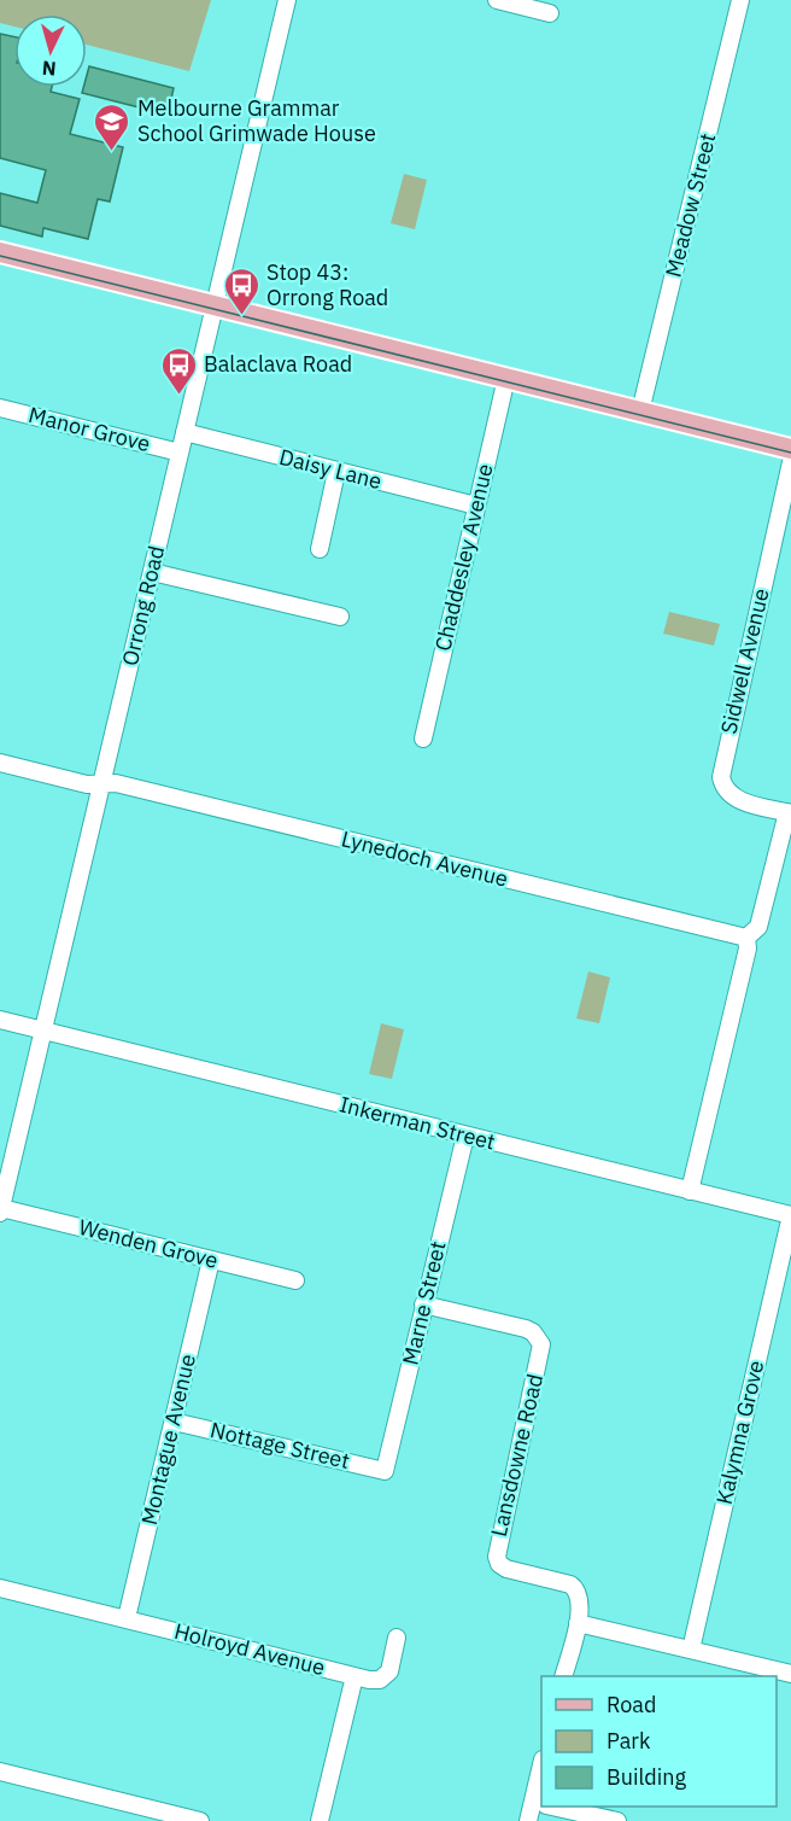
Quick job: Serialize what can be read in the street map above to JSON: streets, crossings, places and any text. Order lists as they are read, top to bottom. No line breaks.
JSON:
{"streets":{"street":["Meadow Street","Manor Grove","Daisy Lane","Chaddesley Avenue","Orrong Road","Sidwell Avenue","Lynedoch Avenue","Inkerman Street","Wenden Grove","Marne Street","Kalymna Grove","Montague Avenue","Nottage Street","Lansdowne Road","Holroyd Avenue"]},"crossings":[["Manor Grove","Orrong Road"],["Daisy Lane","Chaddesley Avenue"],["Daisy Lane","Orrong Road"],["Orrong Road","Lynedoch Avenue"],["Orrong Road","Inkerman Street"],["Orrong Road","Wenden Grove"],["Inkerman Street","Marne Street"],["Inkerman Street","Kalymna Grove"],["Wenden Grove","Montague Avenue"],["Marne Street","Nottage Street"],["Marne Street","Lansdowne Road"],["Montague Avenue","Nottage Street"],["Montague Avenue","Holroyd Avenue"]],"places":{"school or university":["Melbourne Grammar School Grimwade House"],"bus stop":["Stop 43: Orrong Road","Balaclava Road"]},"legend":["Road","Park","Building"],"north":"bottom"}
